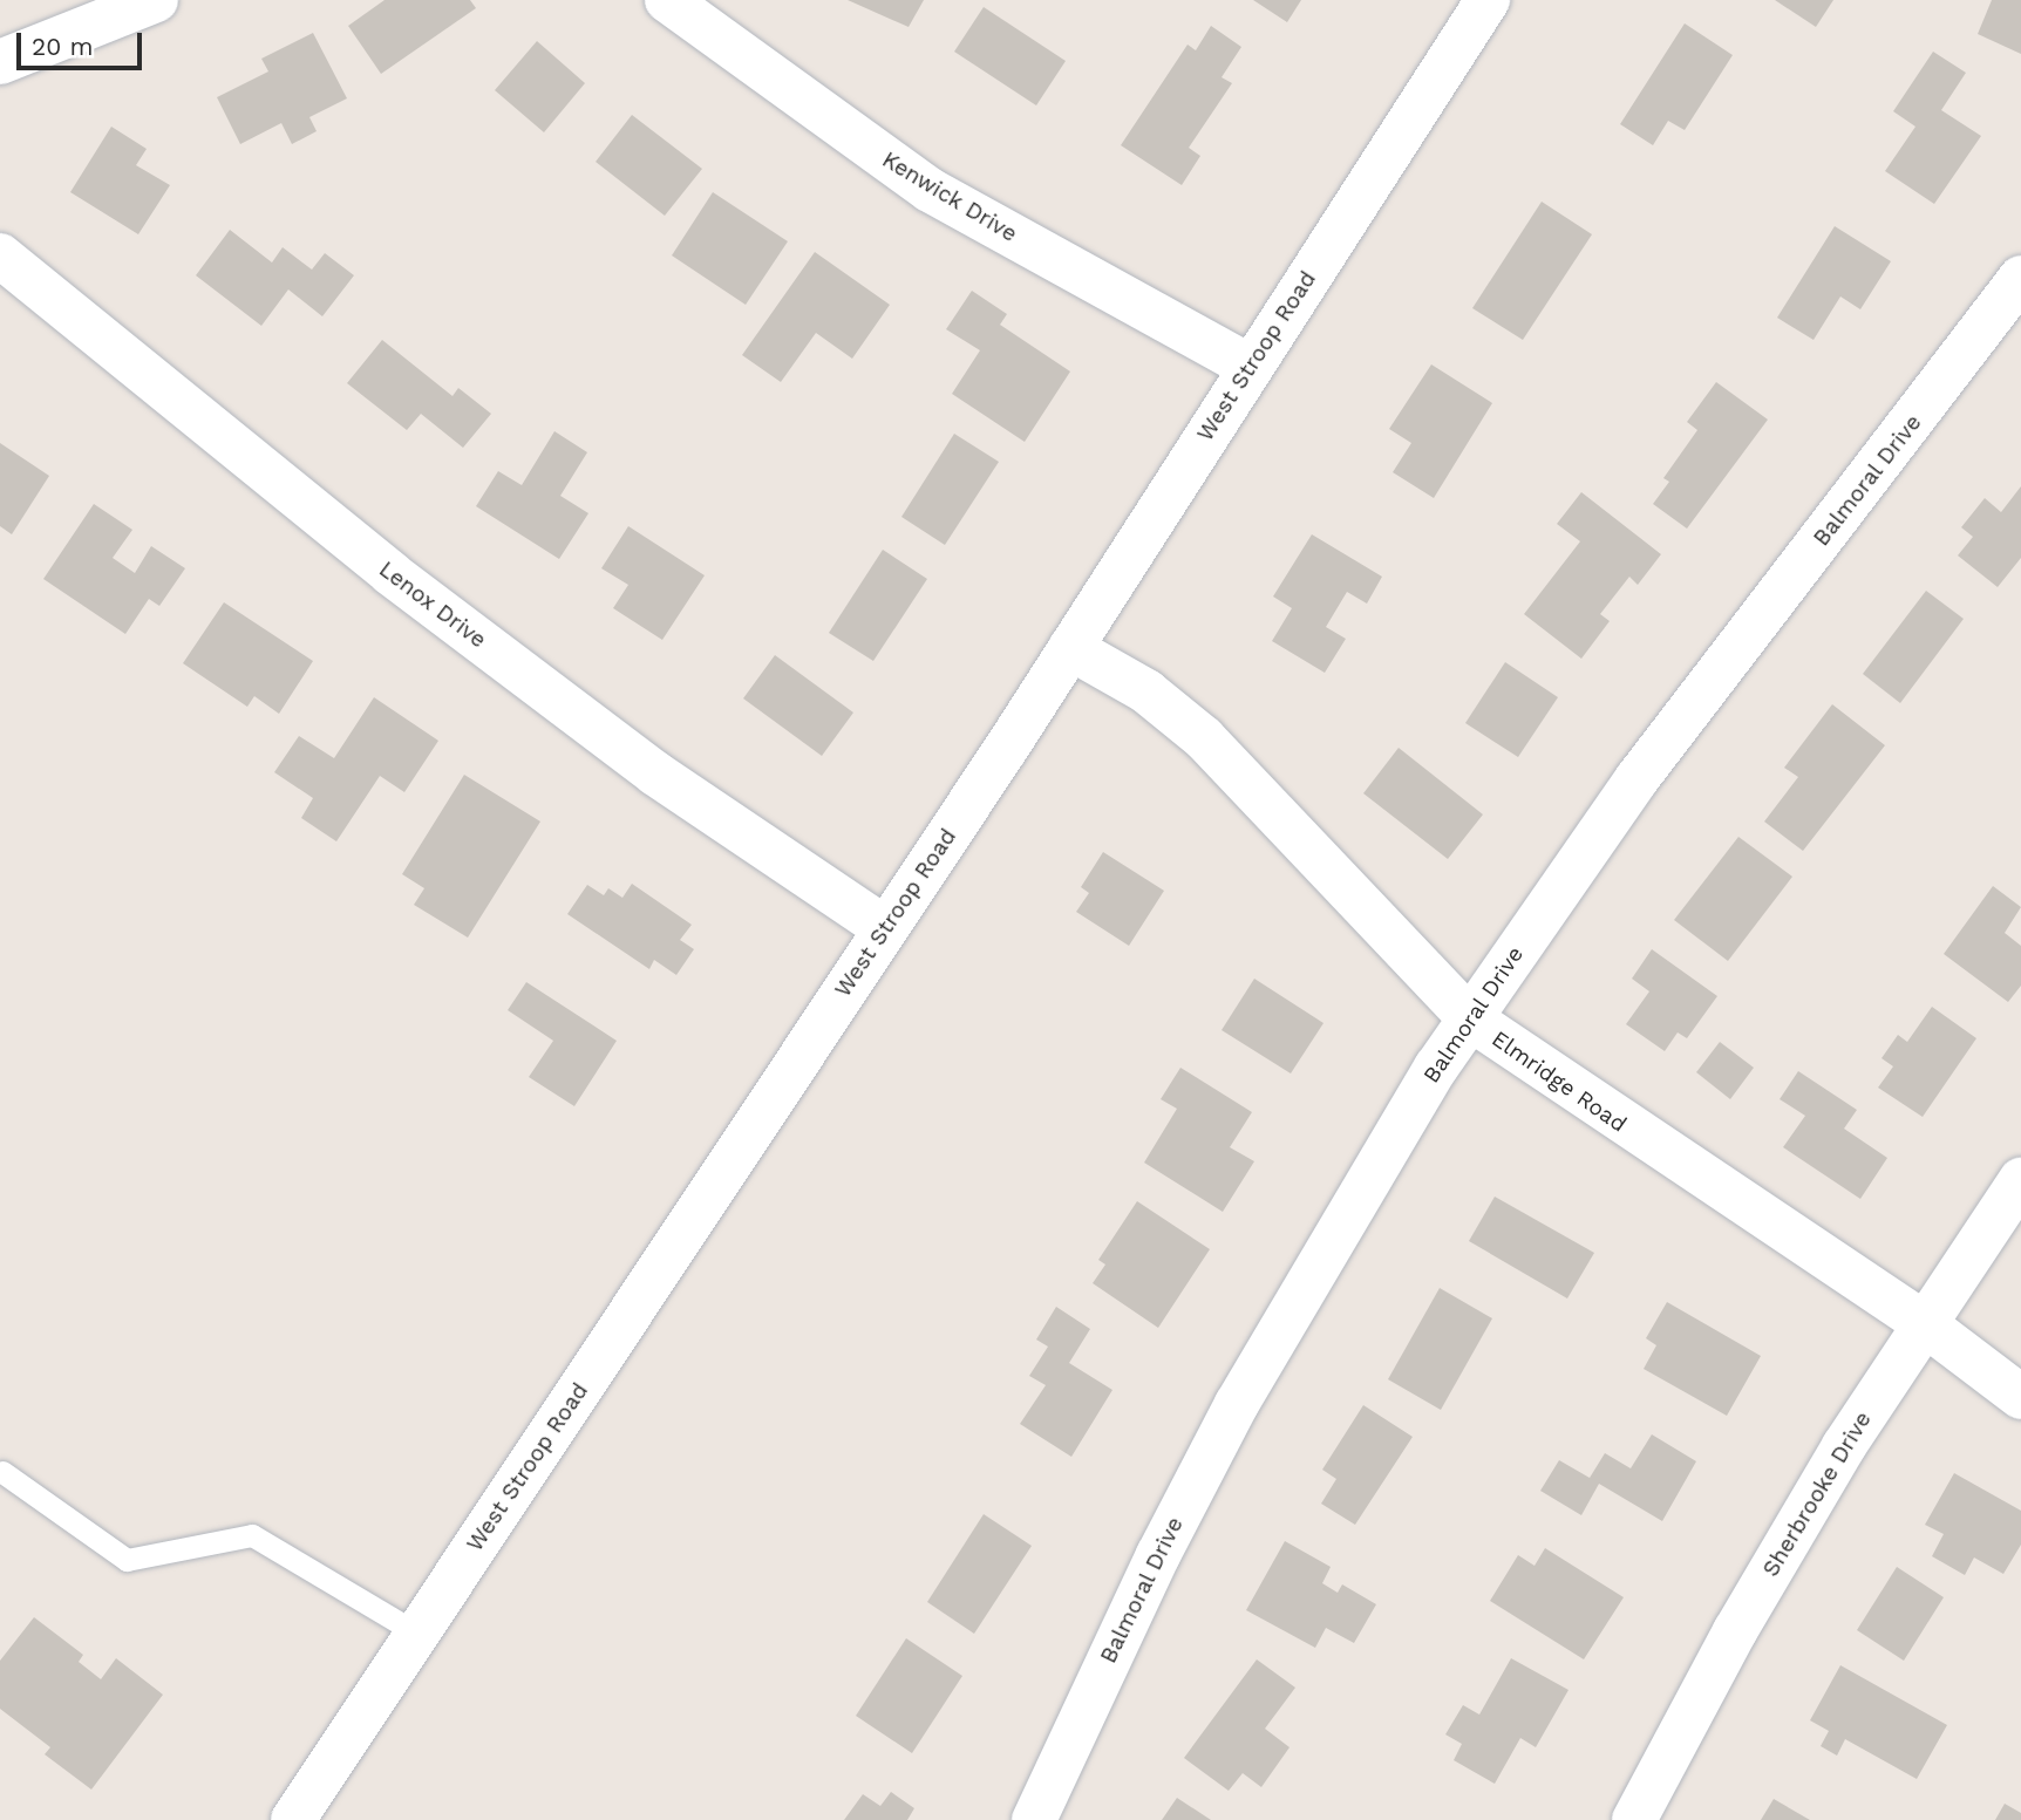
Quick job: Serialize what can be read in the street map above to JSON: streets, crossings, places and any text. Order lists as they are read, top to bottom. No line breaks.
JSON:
{"streets":{"street":["Kenwick Drive","West Stroop Road","Balmoral Drive","Lenox Drive","Elmridge Road","Sherbrooke Drive"]},"crossings":[["Kenwick Drive","West Stroop Road"],["West Stroop Road","Lenox Drive"],["West Stroop Road","Elmridge Road"],["Balmoral Drive","Elmridge Road"],["Elmridge Road","Sherbrooke Drive"]],"scale_bar":"20 m"}
